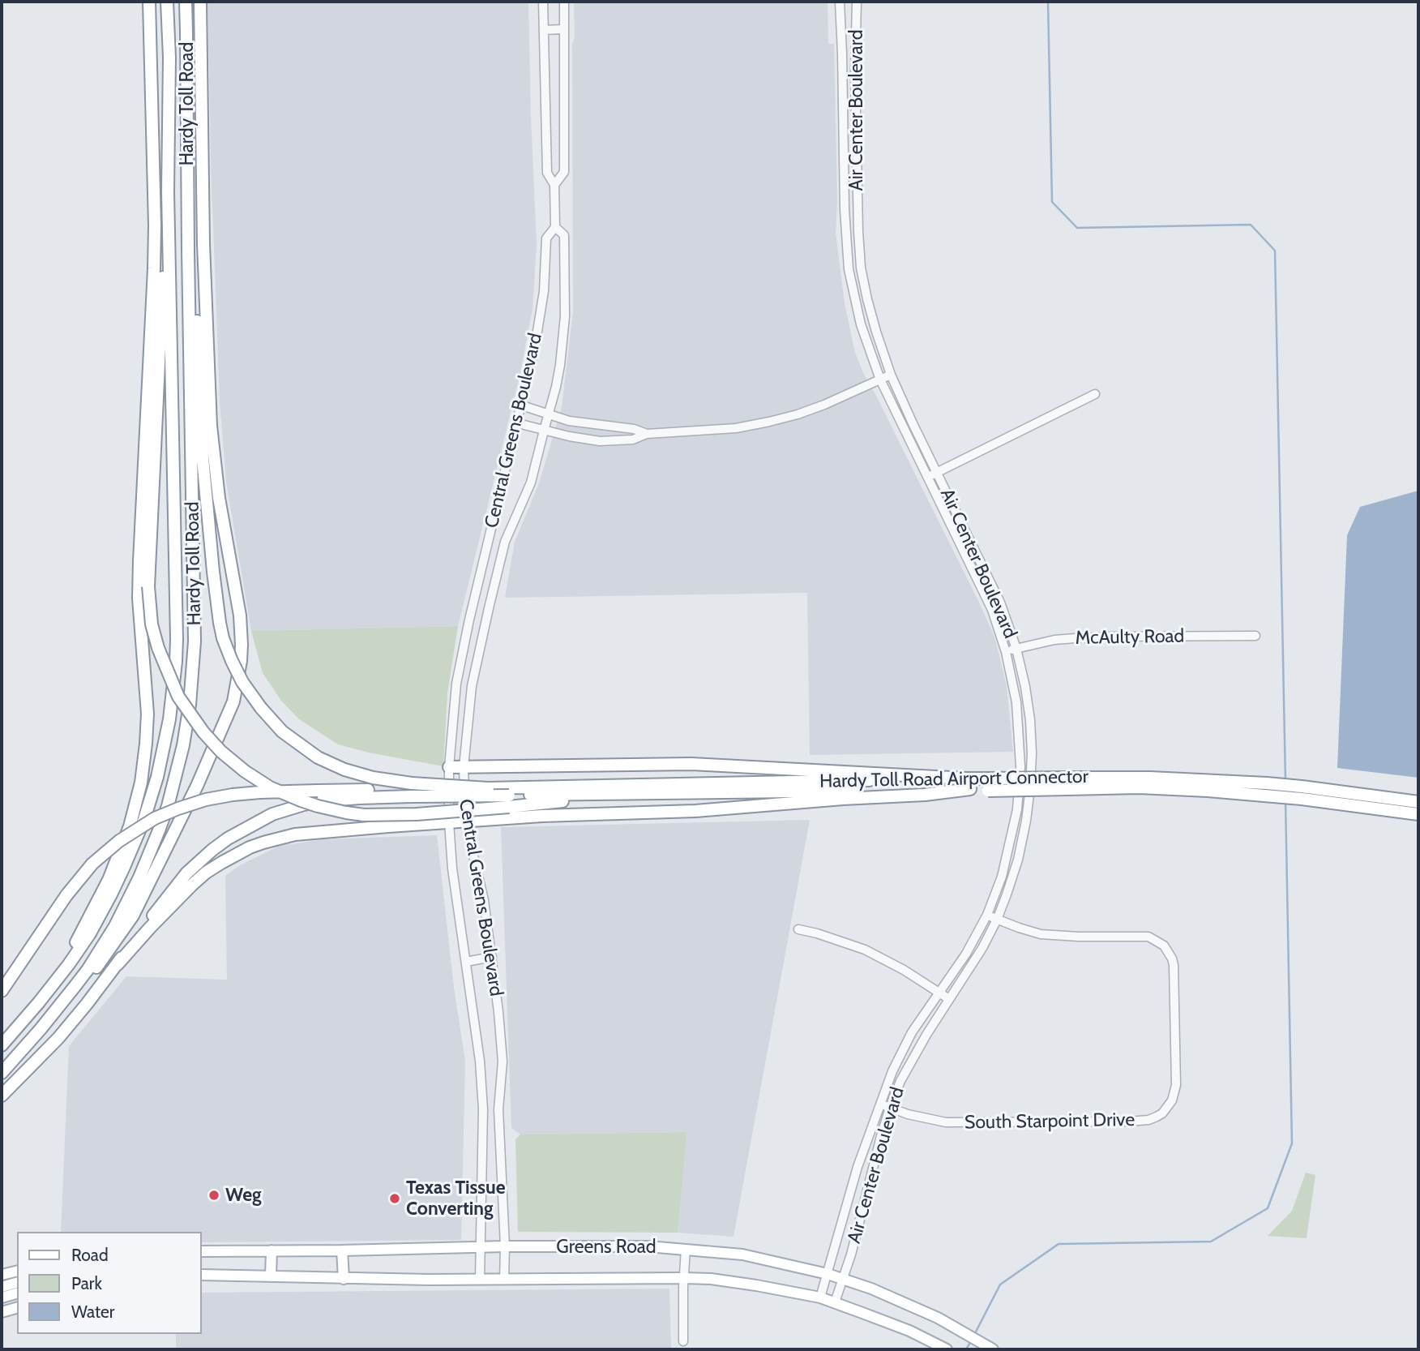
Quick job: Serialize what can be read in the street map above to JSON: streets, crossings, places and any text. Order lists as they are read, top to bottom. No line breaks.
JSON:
{"streets":{"highway":["Hardy Toll Road","Hardy Toll Road Airport Connector"],"main road":["Greens Road"],"street":["Air Center Boulevard","Central Greens Boulevard","McAulty Road","South Starpoint Drive"]},"crossings":[["Air Center Boulevard","McAulty Road"],["Air Center Boulevard","South Starpoint Drive"],["Air Center Boulevard","Greens Road"],["Central Greens Boulevard","Greens Road"]],"places":["Weg","Texas Tissue Converting"],"legend":["Road","Park","Water"]}
